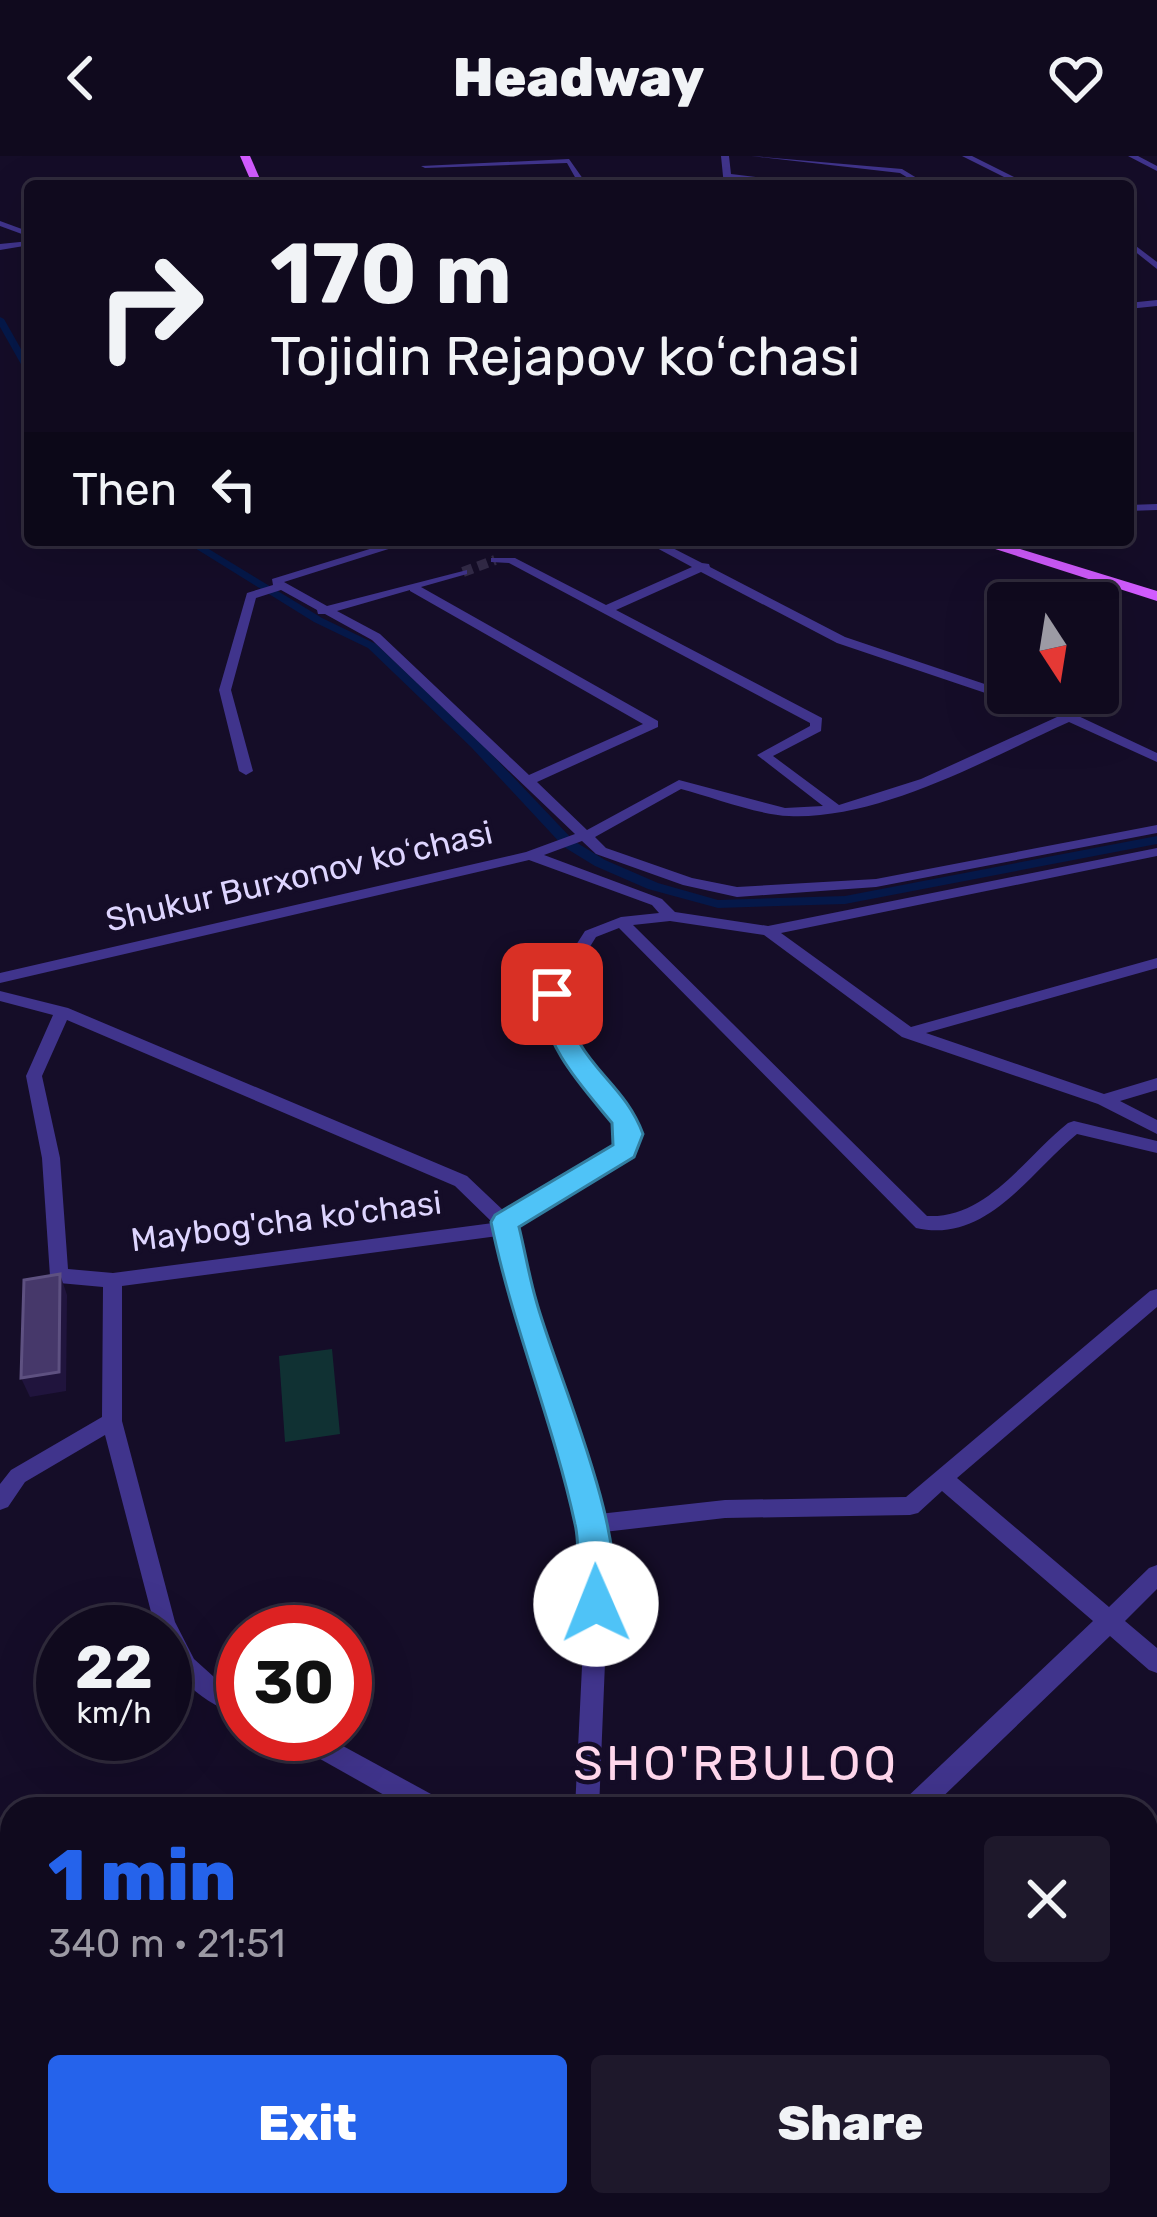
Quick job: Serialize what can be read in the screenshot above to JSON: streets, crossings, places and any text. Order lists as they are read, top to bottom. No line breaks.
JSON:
{"streets":{"street":["Shukur Burxonov koʻchasi","Maybog'cha ko'chasi"]},"districts":["SHO'RBULOQ"],"north":"bottom","page":{"header":"Headway","turn":["170 m","Tojidin Rejapov koʻchasi"],"then":"Then","speed":"22 km/h","limit":"30","heading":["1 min","340 m · 21:51"],"buttons":["Exit","Share"]}}
